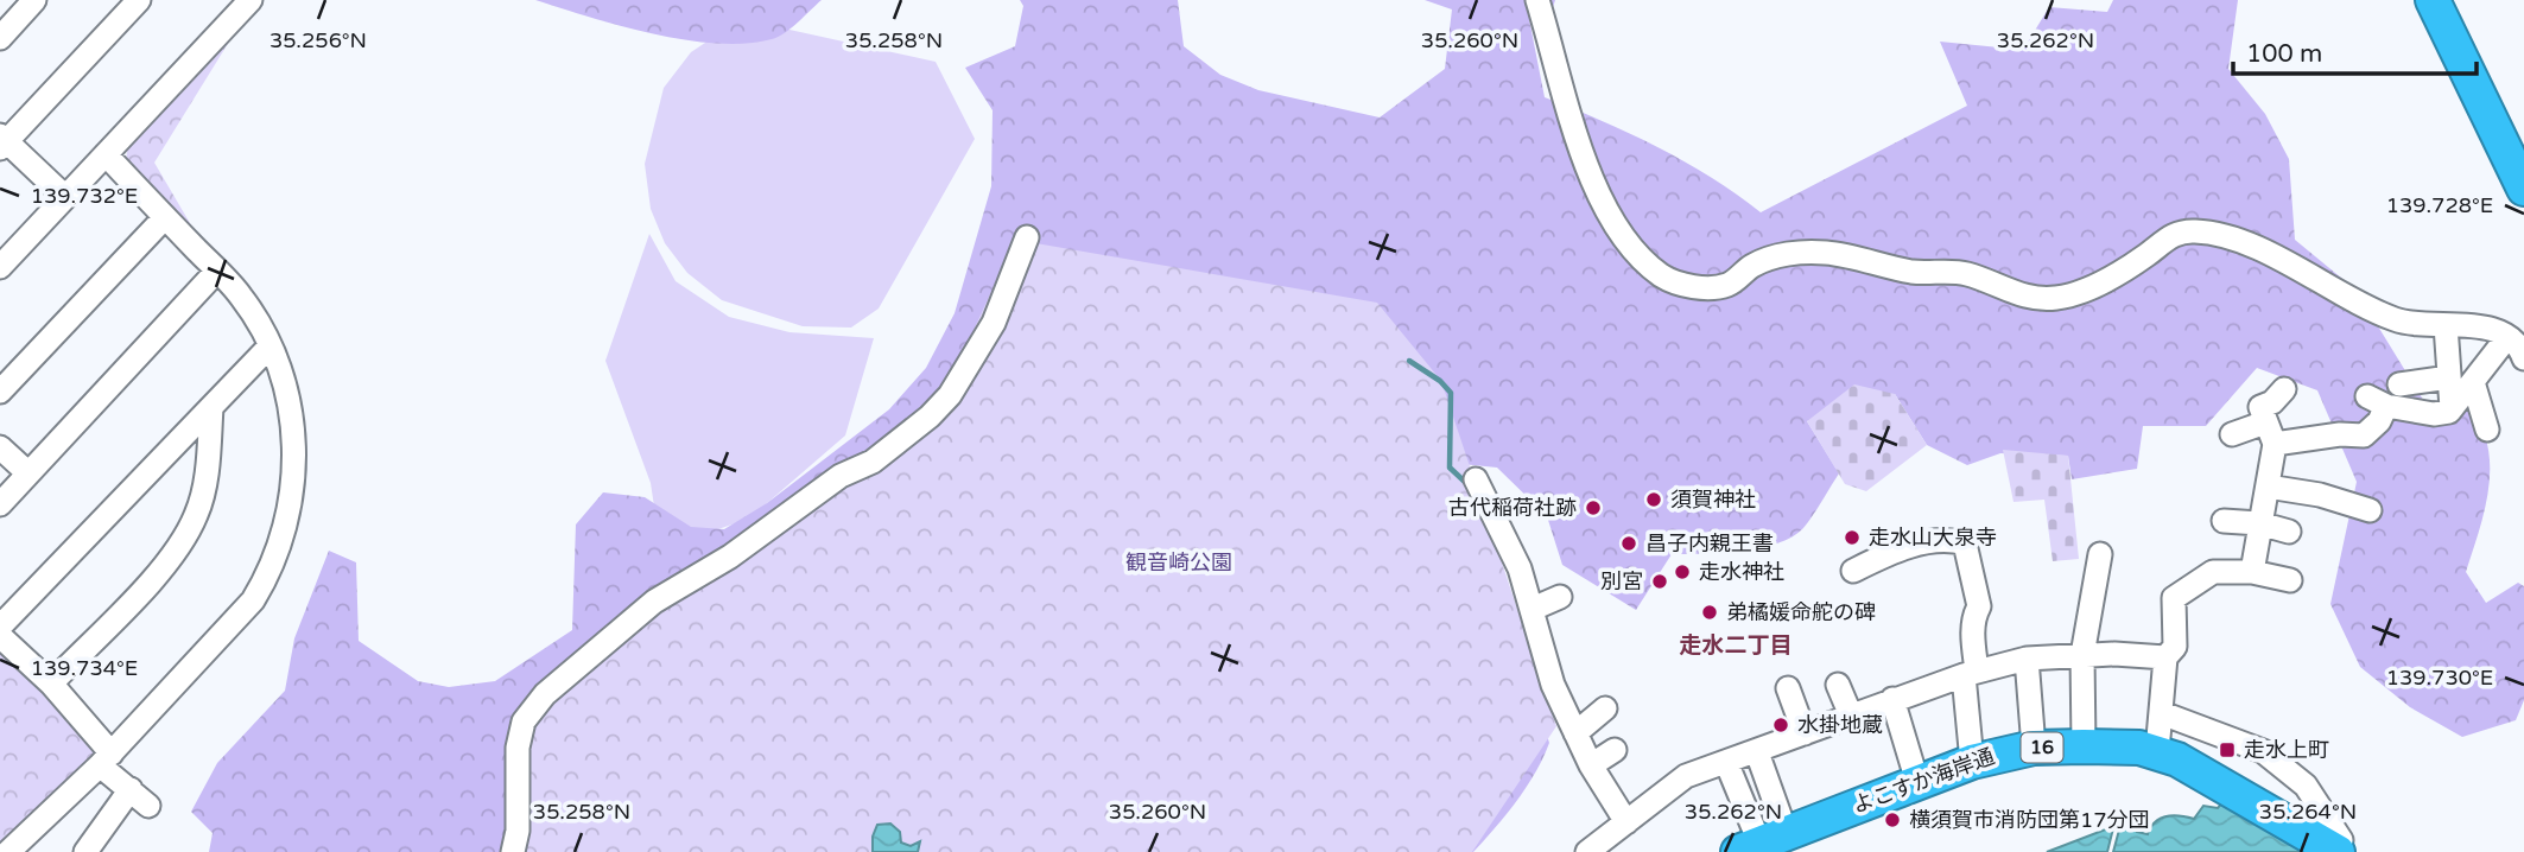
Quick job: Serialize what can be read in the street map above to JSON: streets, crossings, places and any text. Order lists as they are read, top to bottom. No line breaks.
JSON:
{"streets":{"highway":["16","よこすか海岸通"]},"districts":["走水二丁目"],"parks":["観音崎公園"],"places":{"other":["須賀神社","古代稲荷社跡","走水山大泉寺","昌子内親王書","走水神社","別宮","弟橘媛命舵の碑","水掛地蔵","横須賀市消防団第17分団"],"transit":["走水上町"]},"scale_bar":"100 m","coordinates":["35.256°N","35.258°N","35.260°N","35.262°N","139.732°E","139.728°E","139.734°E","139.730°E","35.264°N"]}
